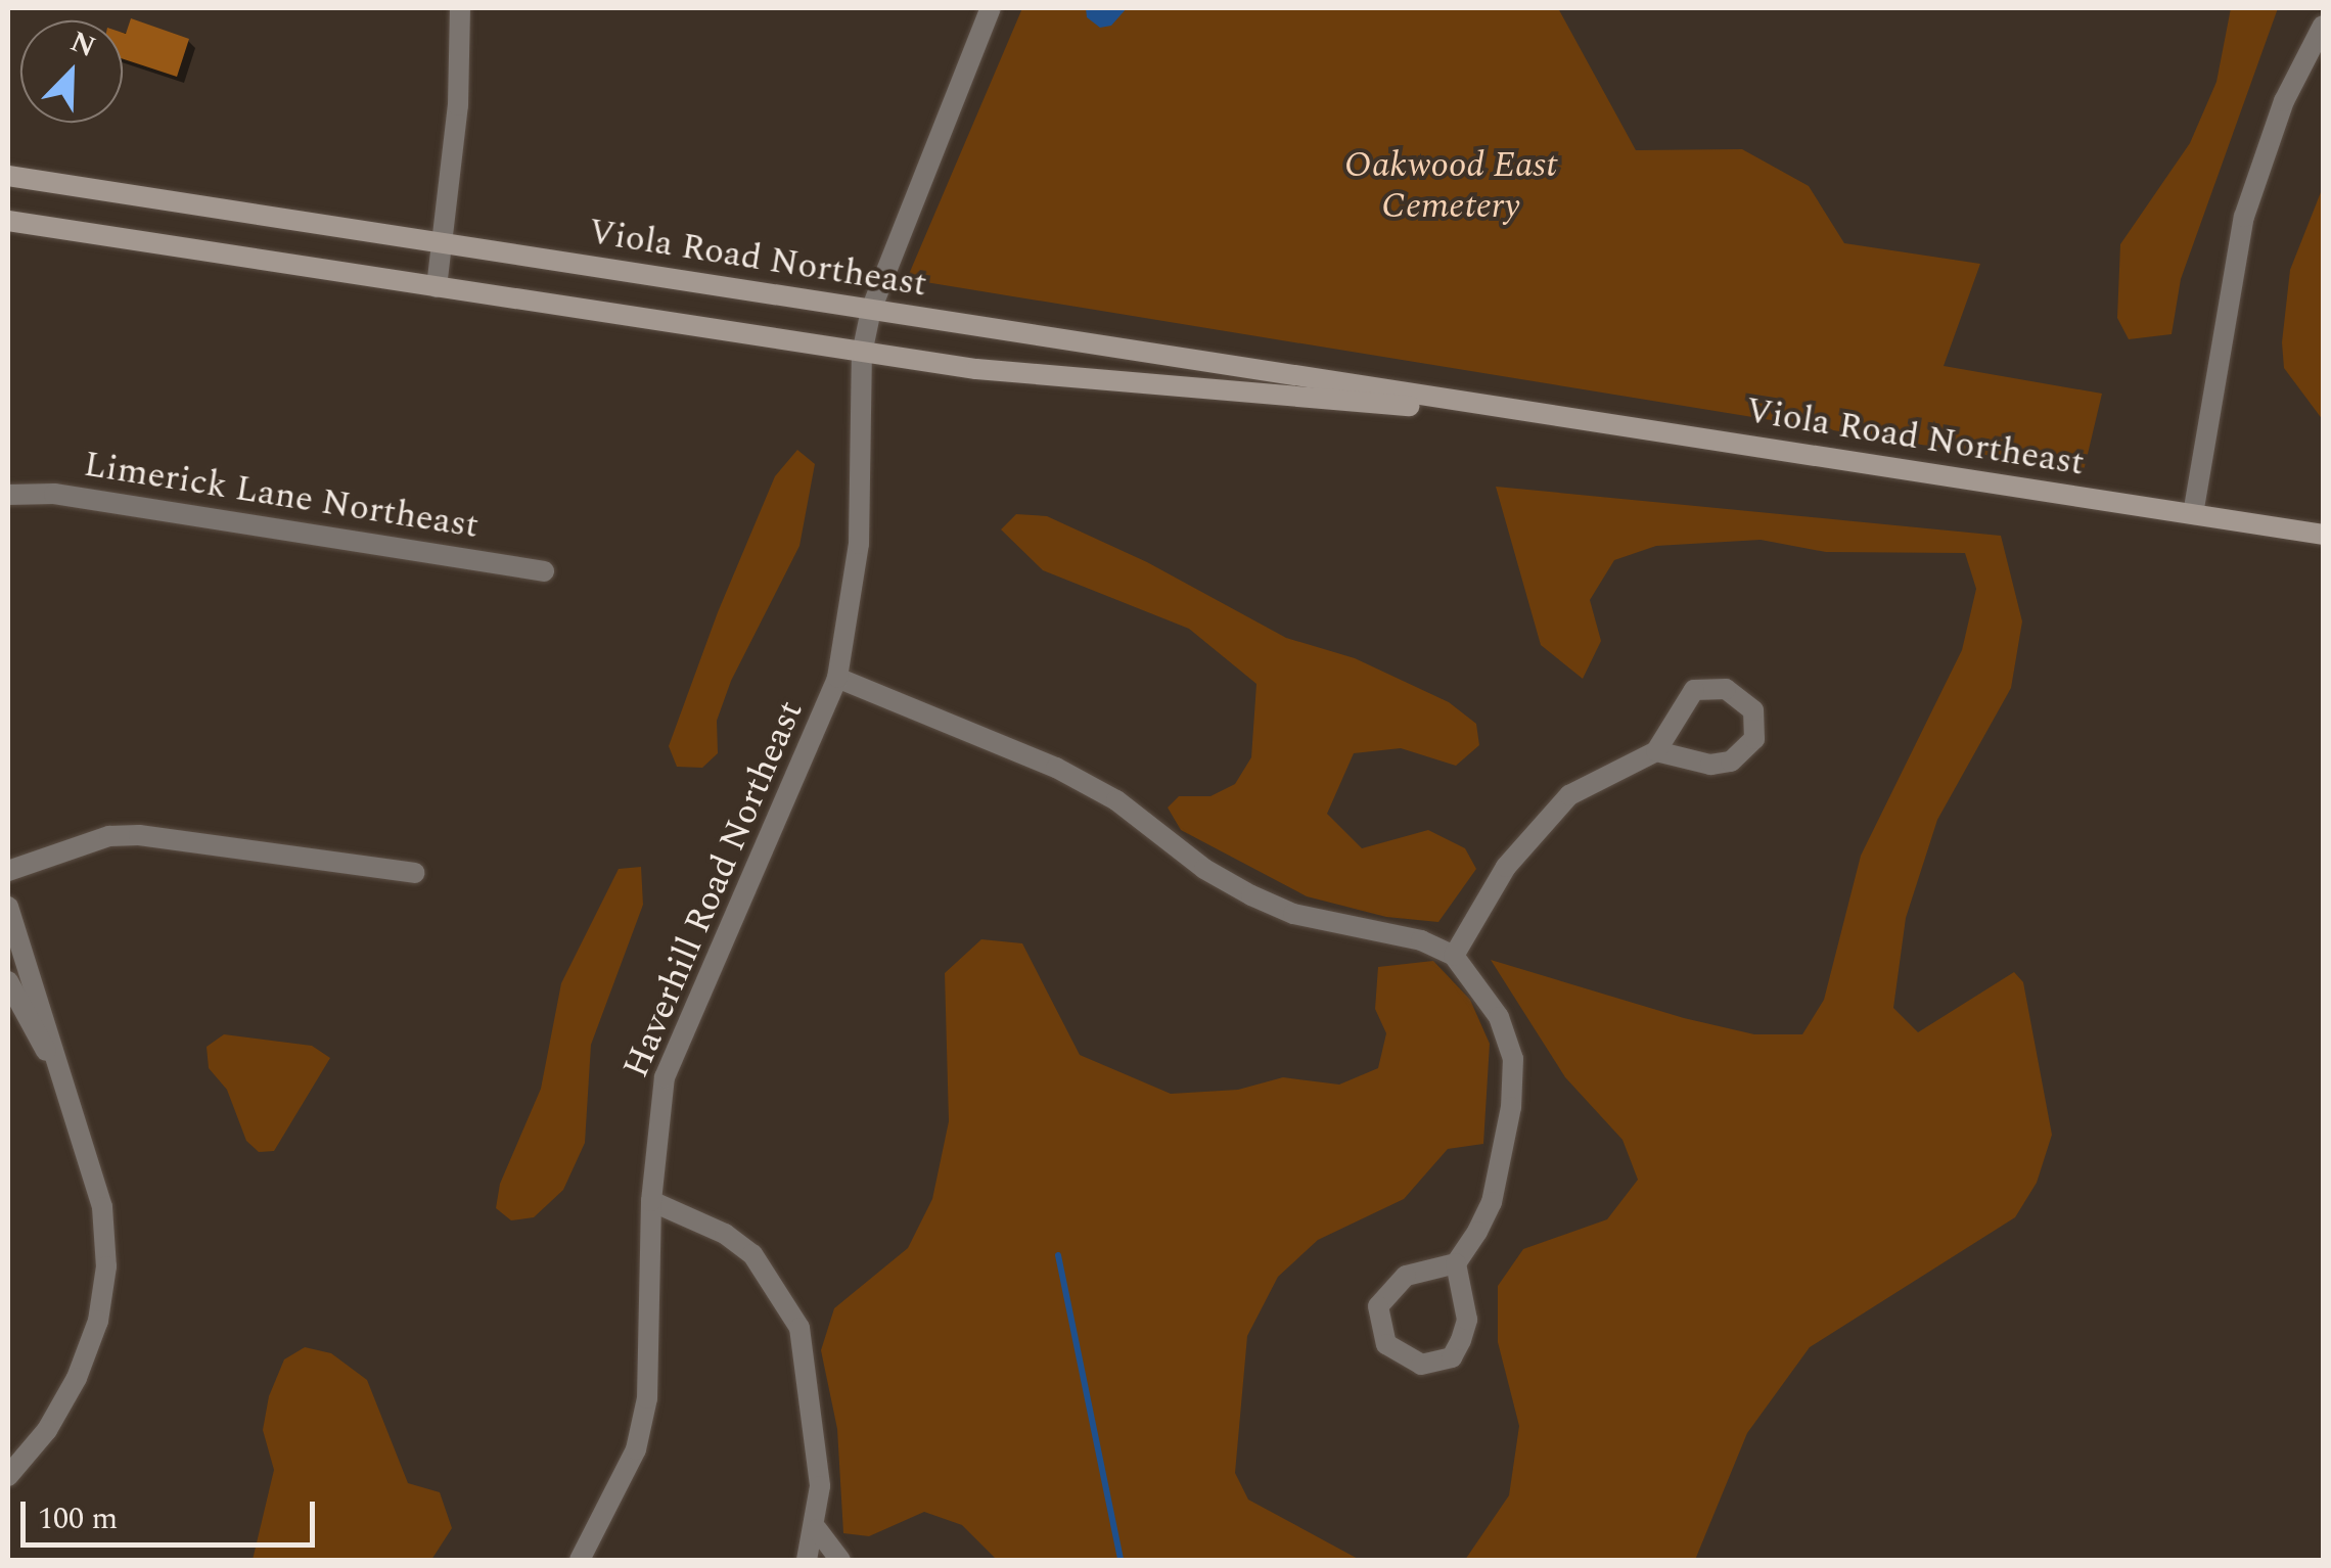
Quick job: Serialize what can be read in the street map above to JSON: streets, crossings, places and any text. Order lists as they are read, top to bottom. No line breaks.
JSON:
{"streets":{"main road":["Viola Road Northeast"],"street":["Limerick Lane Northeast","Haverhill Road Northeast"]},"crossings":[["Viola Road Northeast","Haverhill Road Northeast"]],"parks":["Oakwood East Cemetery"],"scale_bar":"100 m","north":"top right"}
